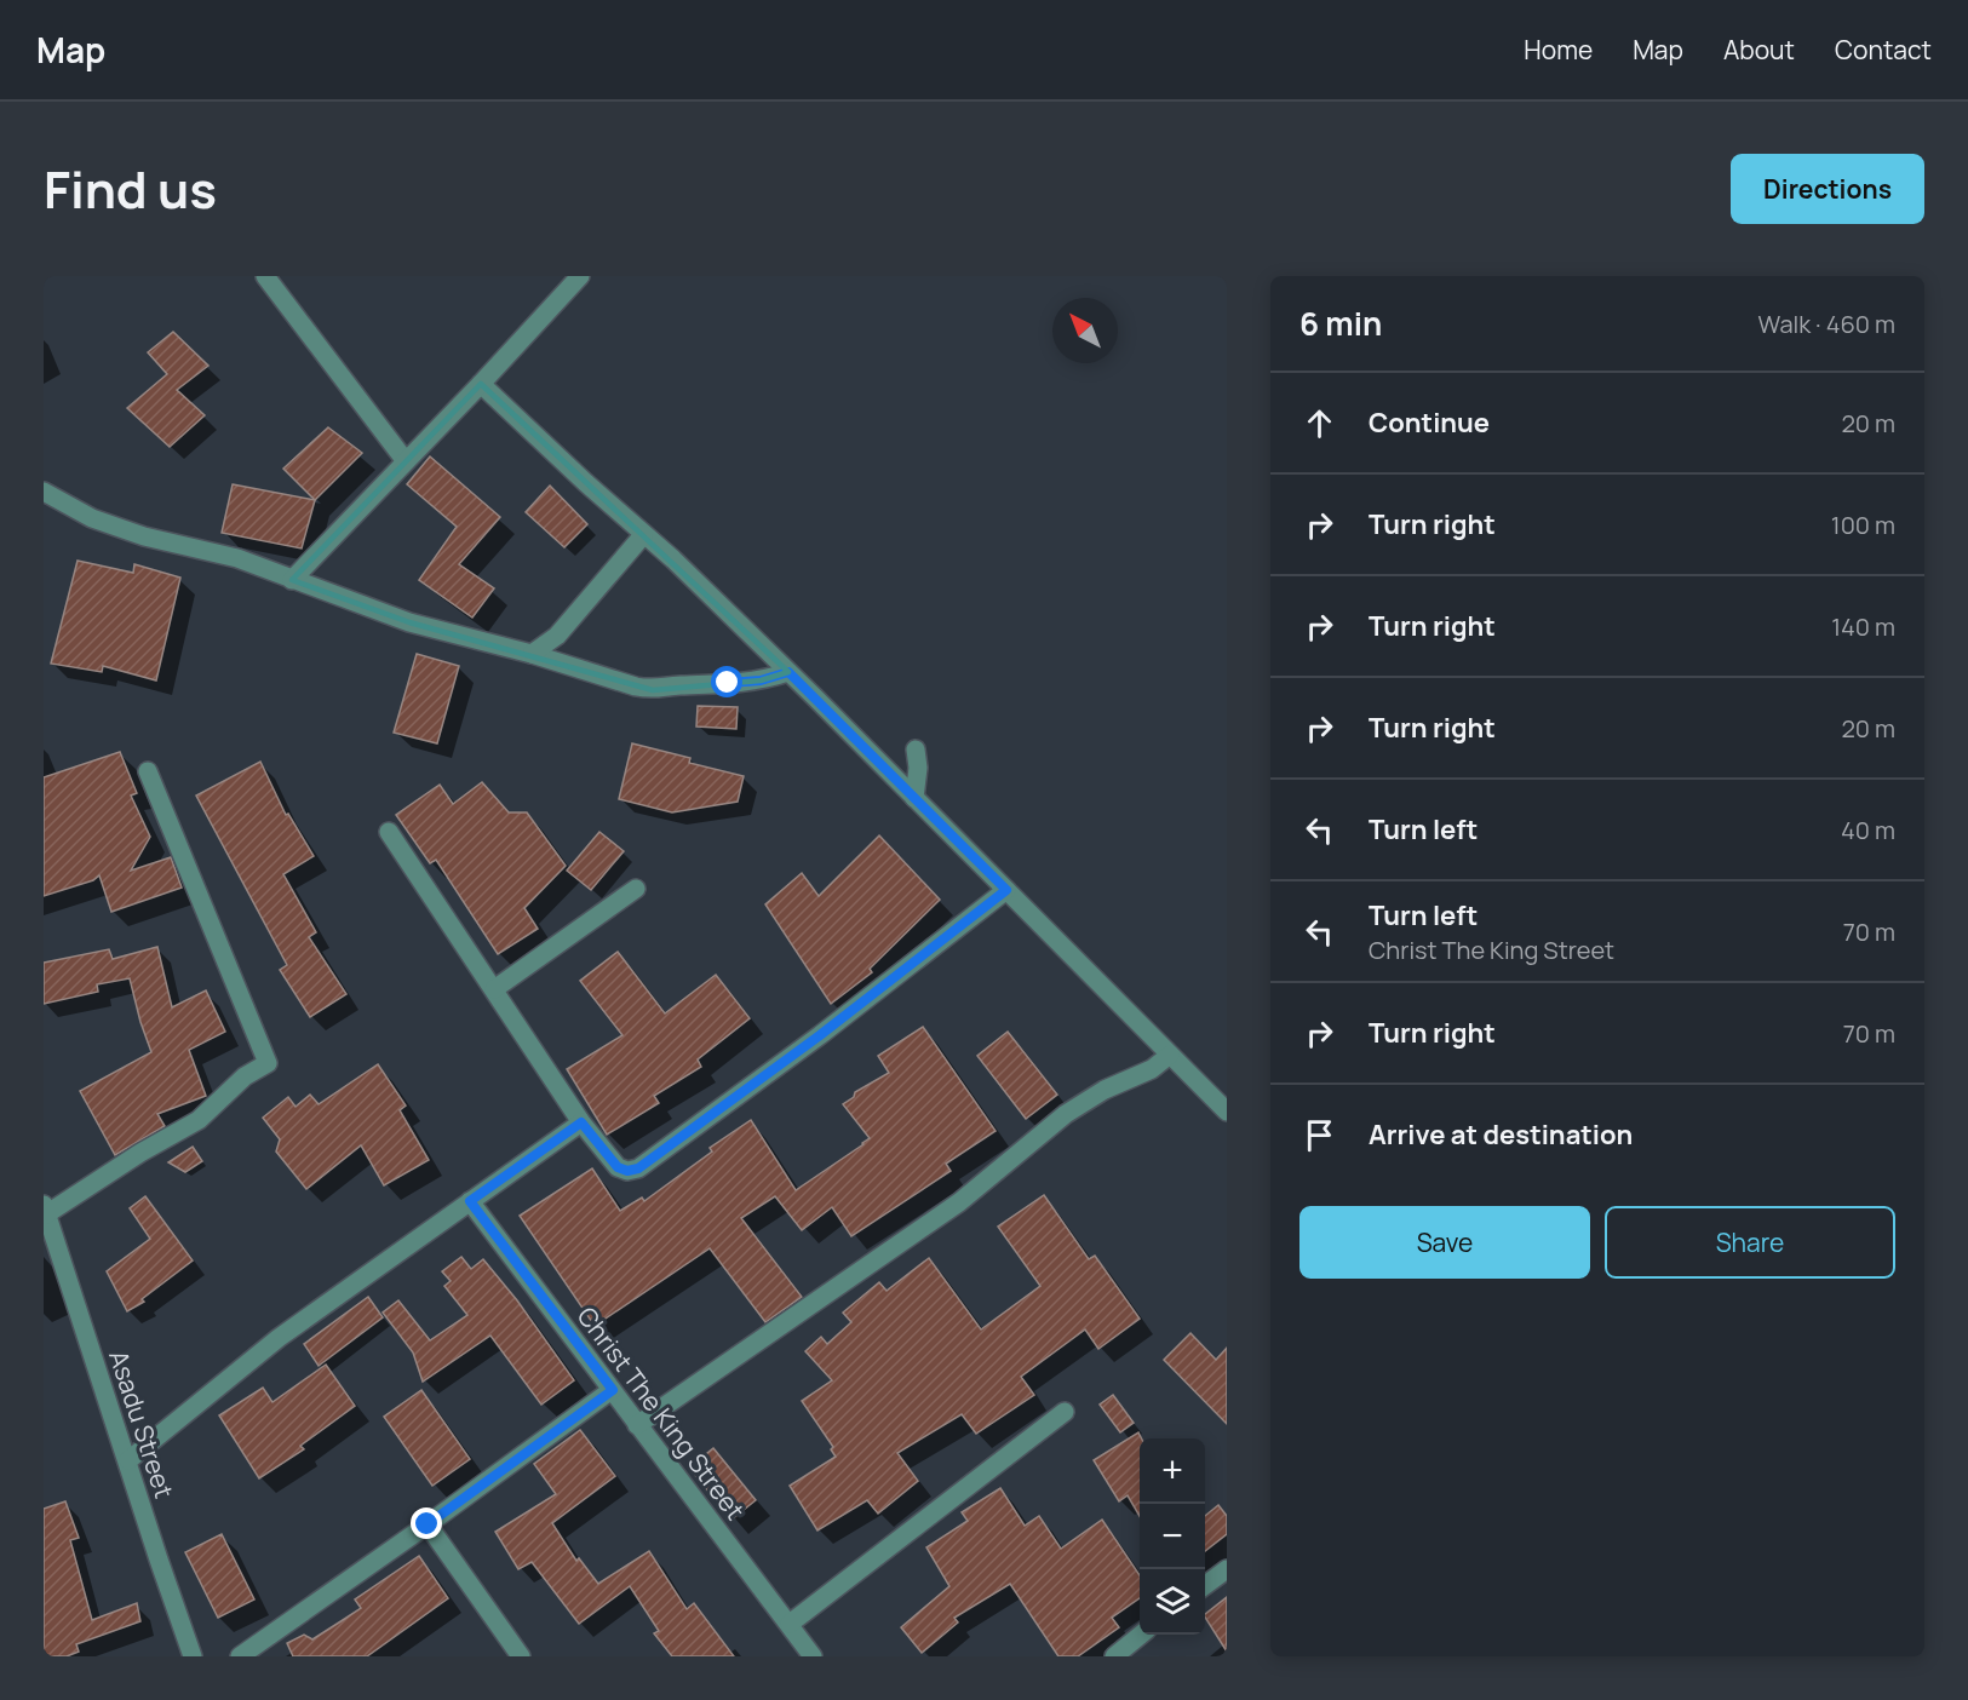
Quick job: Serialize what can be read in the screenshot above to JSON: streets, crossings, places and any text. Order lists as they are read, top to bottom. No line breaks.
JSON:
{"streets":{"street":["Christ The King Street","Asadu Street"]},"north":"top left","page":{"header":"Map","nav":["Home","Map","About","Contact"],"title":"Find us","buttons":["Directions",["Save","Share"]],"heading":["6 min","Walk · 460 m"],"list":[["Continue","20 m"],["Turn right","100 m"],["Turn right","140 m"],["Turn right","20 m"],["Turn left","40 m"],["Turn left","Christ The King Street","70 m"],["Turn right","70 m"],"Arrive at destination"],"map_buttons":["+","−"]}}
